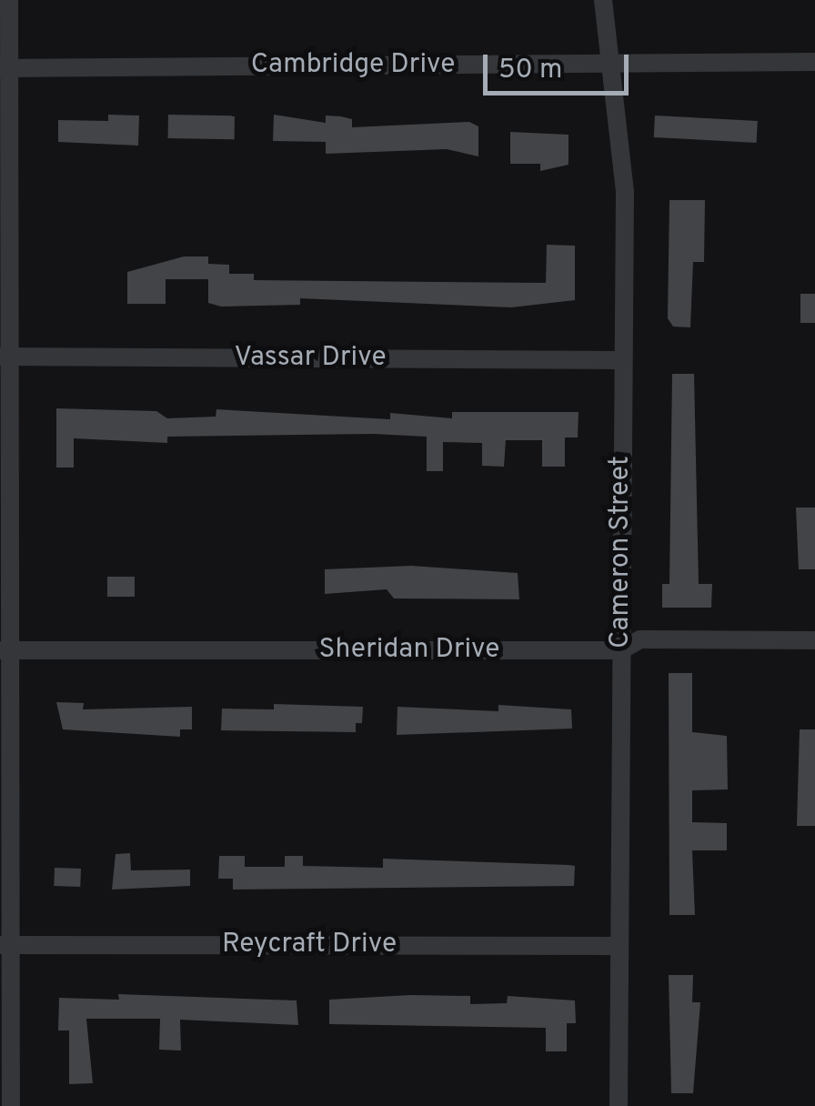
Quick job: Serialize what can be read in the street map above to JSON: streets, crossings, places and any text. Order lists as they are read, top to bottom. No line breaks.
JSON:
{"streets":{"street":["Cambridge Drive","Vassar Drive","Cameron Street","Sheridan Drive","Reycraft Drive"]},"crossings":[["Cambridge Drive","Cameron Street"],["Vassar Drive","Cameron Street"],["Cameron Street","Sheridan Drive"],["Cameron Street","Reycraft Drive"]],"scale_bar":"50 m"}
